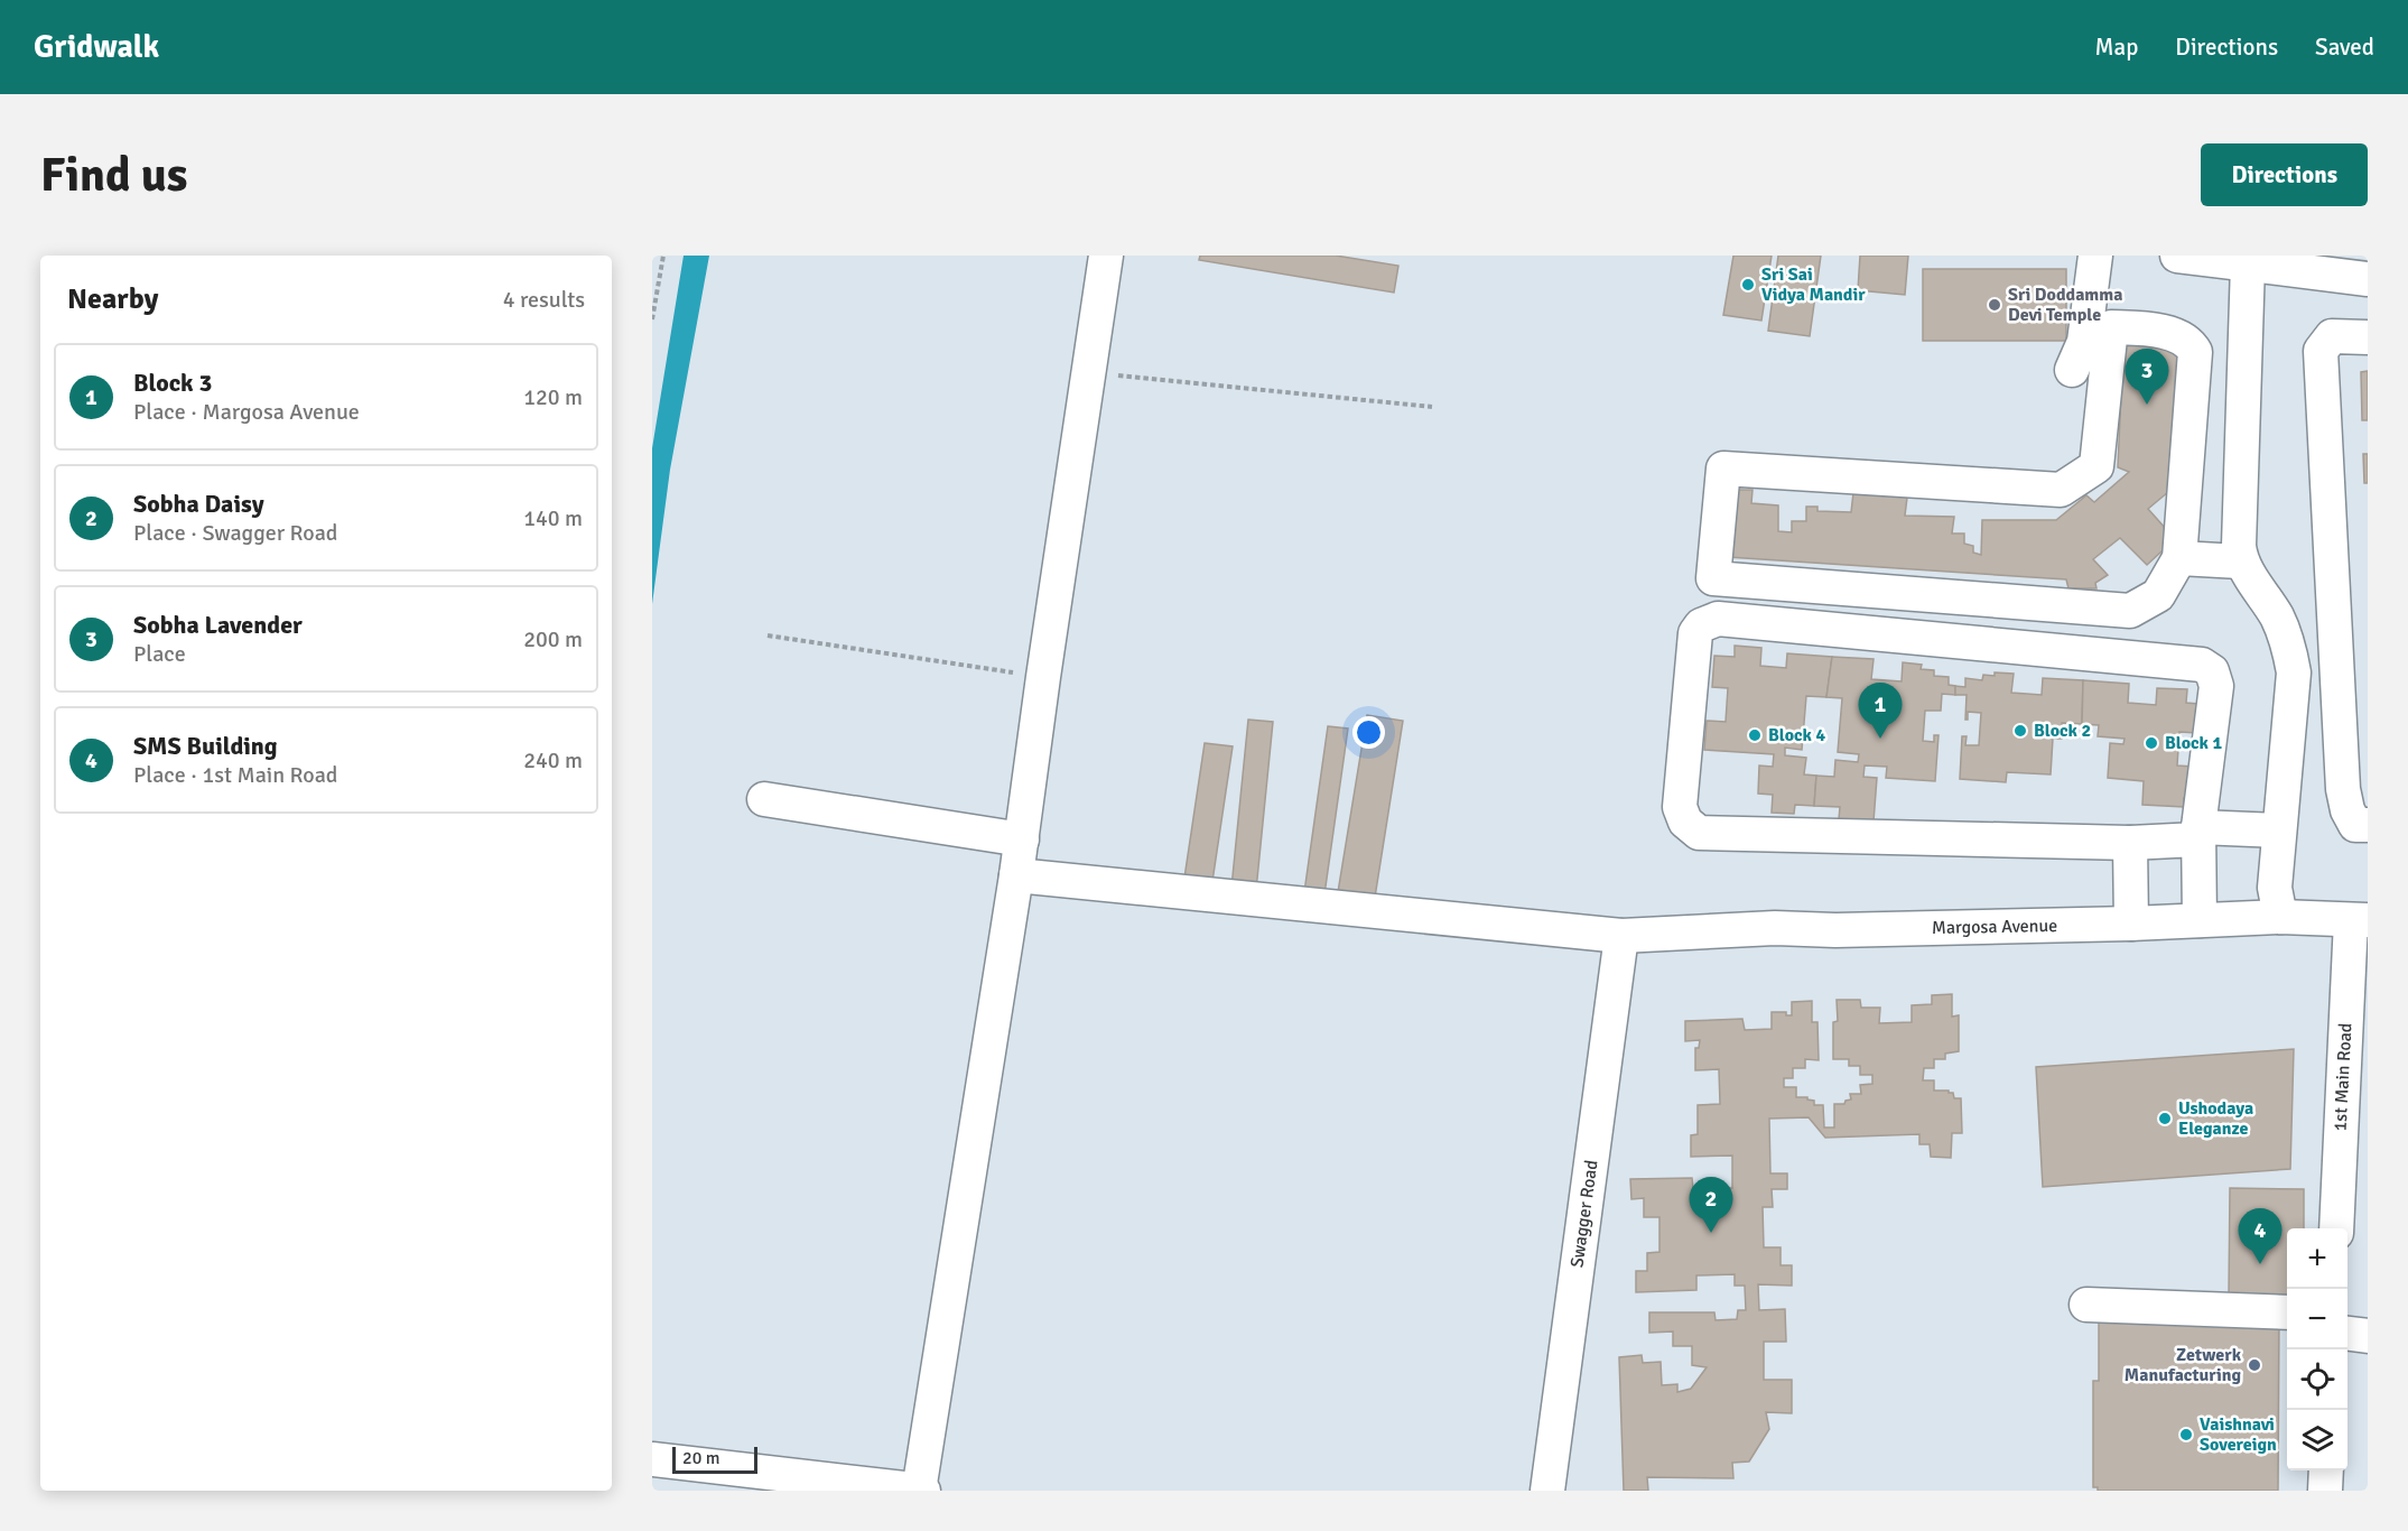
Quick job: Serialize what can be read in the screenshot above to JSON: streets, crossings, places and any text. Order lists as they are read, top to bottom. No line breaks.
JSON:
{"streets":{"street":["Margosa Avenue","1st Main Road","Swagger Road"]},"crossings":[["Margosa Avenue","1st Main Road"],["Margosa Avenue","Swagger Road"]],"places":["Sri Sai Vidya Mandir","Sri Doddamma Devi Temple","Block 2","Block 4","Block 1","Ushodaya Eleganze","Zetwerk Manufacturing","Vaishnavi Sovereign"],"scale_bar":"20 m","page":{"header":"Gridwalk","nav":["Map","Directions","Saved"],"buttons":"Directions","title":"Find us","heading":["Nearby","4 results"],"list":[{"mark":"1","name":"Block 3","note":"Place · Margosa Avenue","value":"120 m"},{"mark":"2","name":"Sobha Daisy","note":"Place · Swagger Road","value":"140 m"},{"mark":"3","name":"Sobha Lavender","note":"Place","value":"200 m"},{"mark":"4","name":"SMS Building","note":"Place · 1st Main Road","value":"240 m"}],"pins":["3","1","2","4"],"map_buttons":["+","−"],"scale":"20 m"}}
